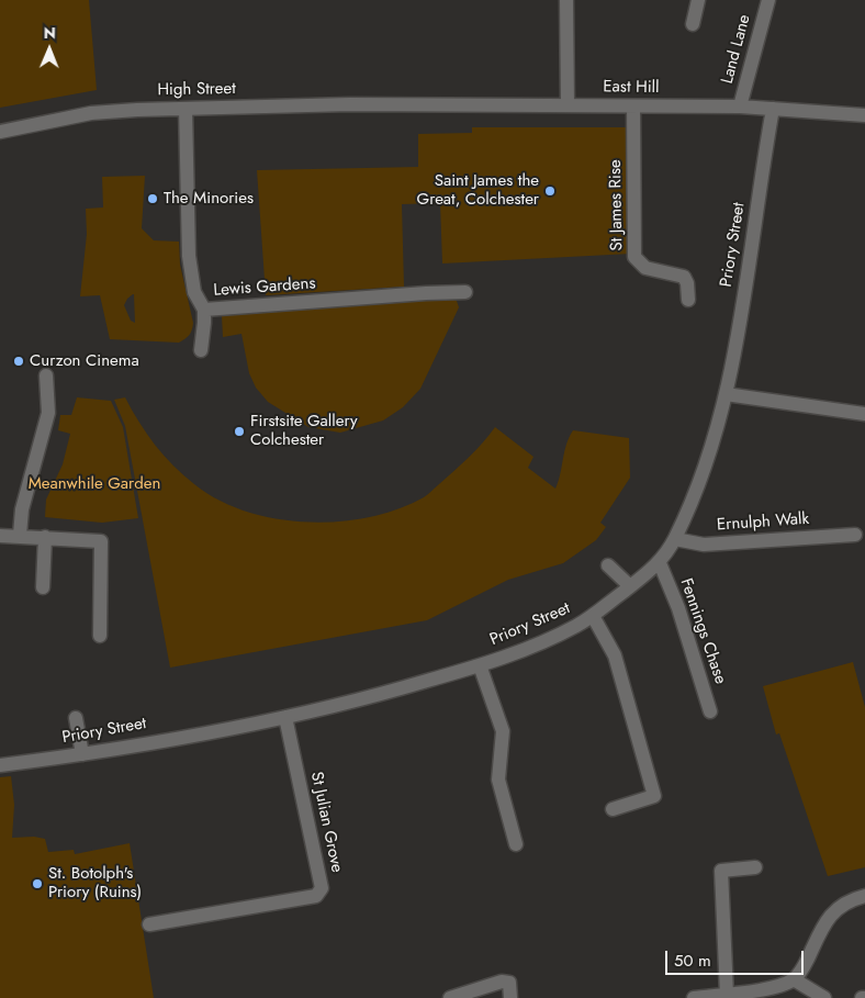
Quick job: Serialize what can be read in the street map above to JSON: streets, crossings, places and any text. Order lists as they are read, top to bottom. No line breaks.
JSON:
{"streets":{"street":["Land Lane","East Hill","High Street","St James Rise","Priory Street","Lewis Gardens","Ernulph Walk","Fennings Chase","St Julian Grove"]},"crossings":[["Land Lane","East Hill"],["East Hill","High Street"],["East Hill","St James Rise"],["East Hill","Priory Street"],["High Street","Lewis Gardens"],["Priory Street","Ernulph Walk"],["Priory Street","Fennings Chase"],["Priory Street","St Julian Grove"]],"parks":["Meanwhile Garden"],"places":["Saint James the Great, Colchester","The Minories","Curzon Cinema","Firstsite Gallery Colchester","St. Botolph's Priory (Ruins)"],"scale_bar":"50 m","north":"top"}
